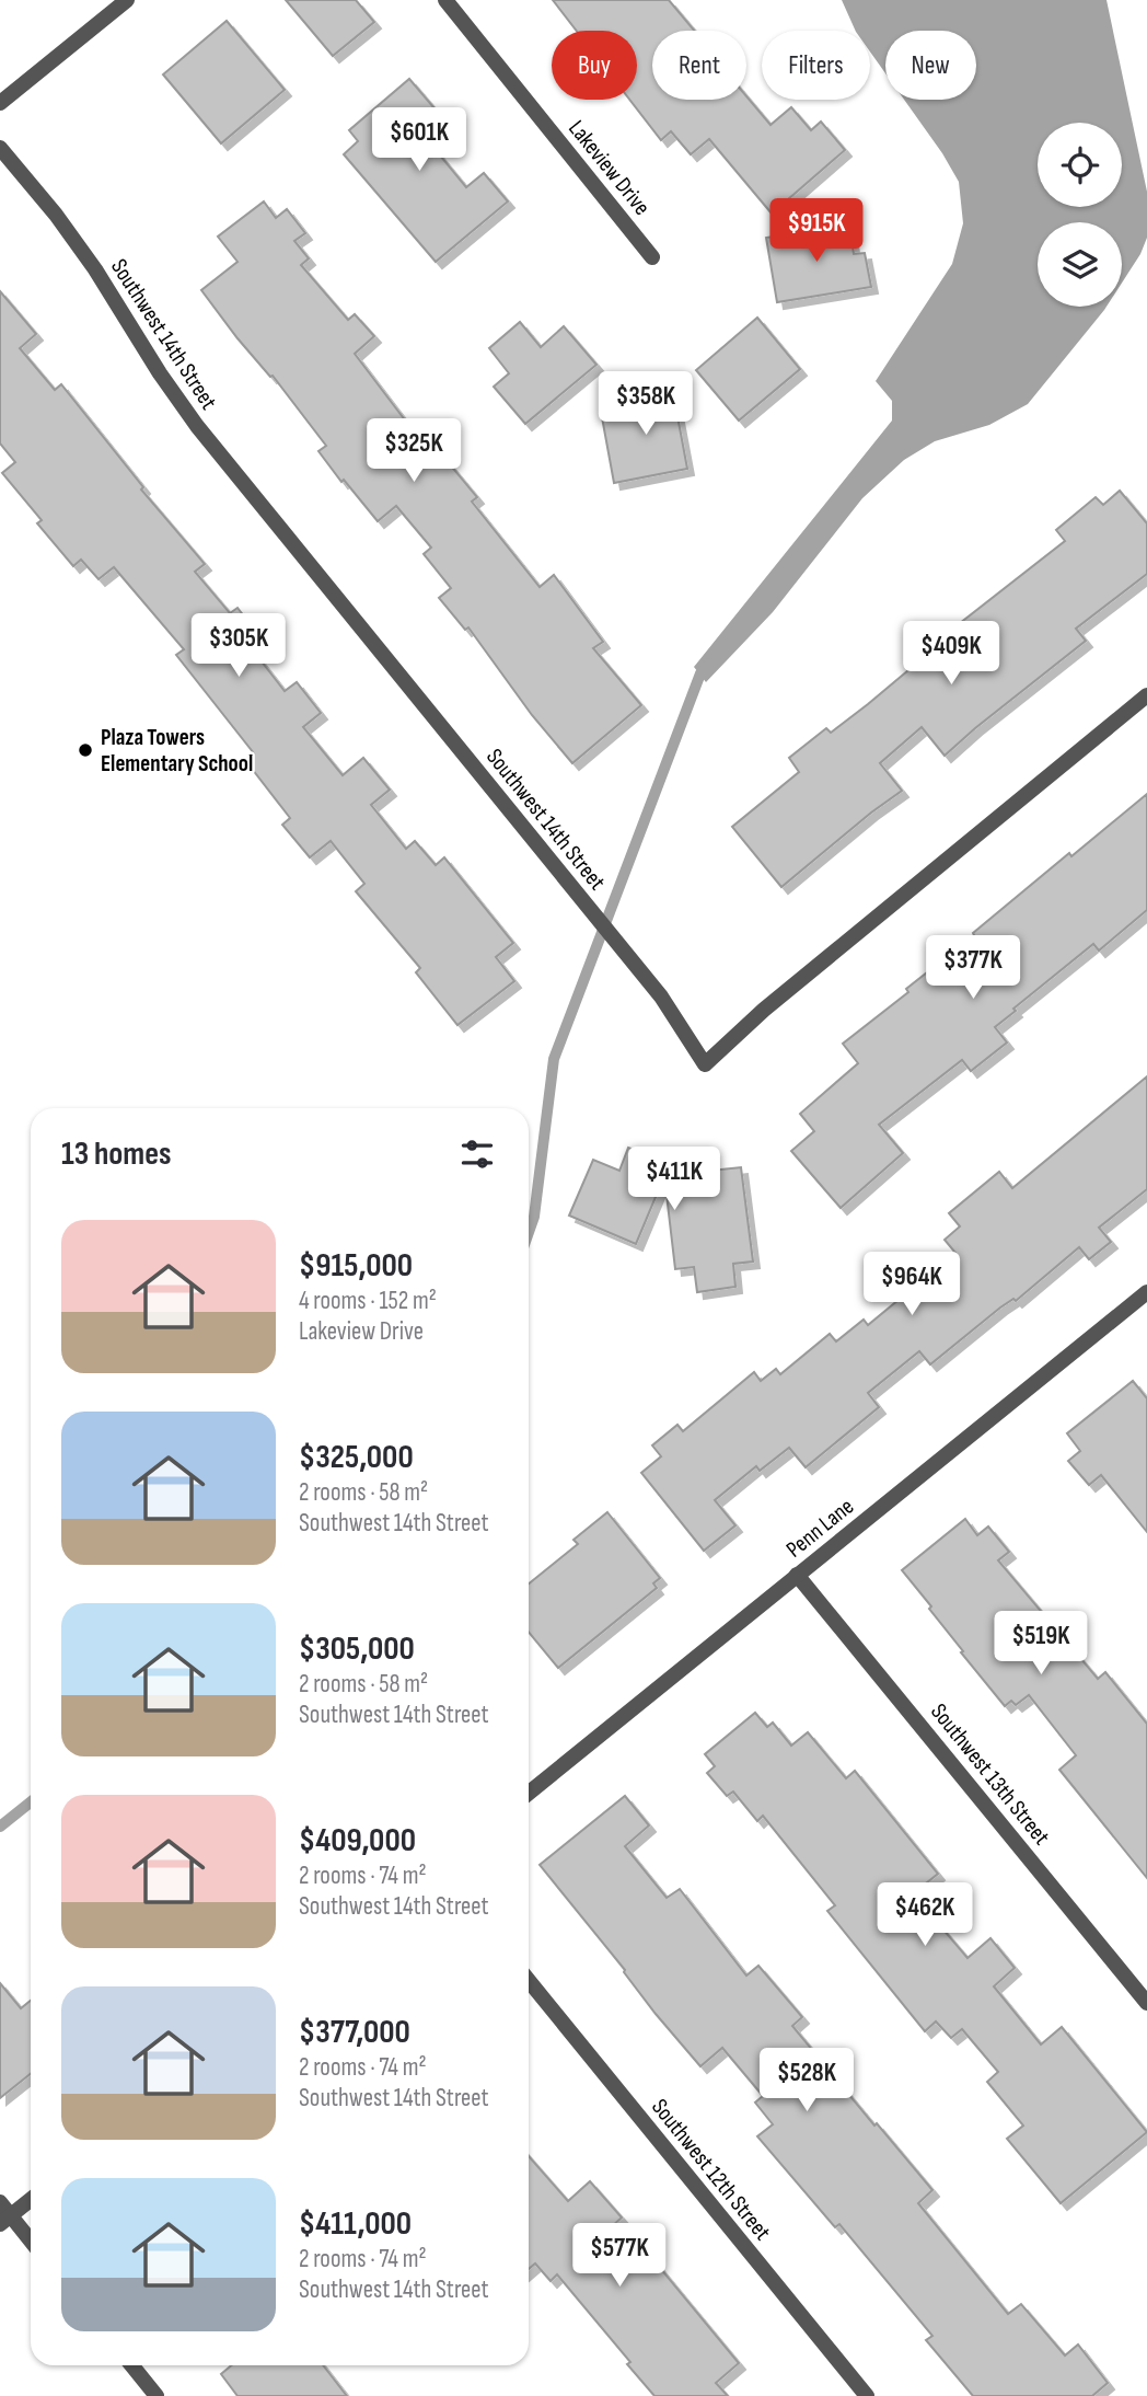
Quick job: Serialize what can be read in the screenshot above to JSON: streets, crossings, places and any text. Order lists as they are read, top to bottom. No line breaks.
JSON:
{"streets":{"street":["Lakeview Drive","Southwest 14th Street","Penn Lane","Southwest 13th Street","Southwest 12th Street"]},"crossings":[["Penn Lane","Southwest 13th Street"]],"places":["Plaza Towers Elementary School"],"page":{"chip":["Buy","Rent","Filters","New"],"price":["$601K","$915K","$358K","$325K","$305K","$409K","$377K","$411K","$964K","$519K","$462K","$528K","$577K"],"heading":"13 homes","list":[{"name":"$915,000","note":"4 rooms · 152 m² · Lakeview Drive"},{"name":"$325,000","note":"2 rooms · 58 m² · Southwest 14th Street"},{"name":"$305,000","note":"2 rooms · 58 m² · Southwest 14th Street"},{"name":"$409,000","note":"2 rooms · 74 m² · Southwest 14th Street"},{"name":"$377,000","note":"2 rooms · 74 m² · Southwest 14th Street"},{"name":"$411,000","note":"2 rooms · 74 m² · Southwest 14th Street"}]}}
